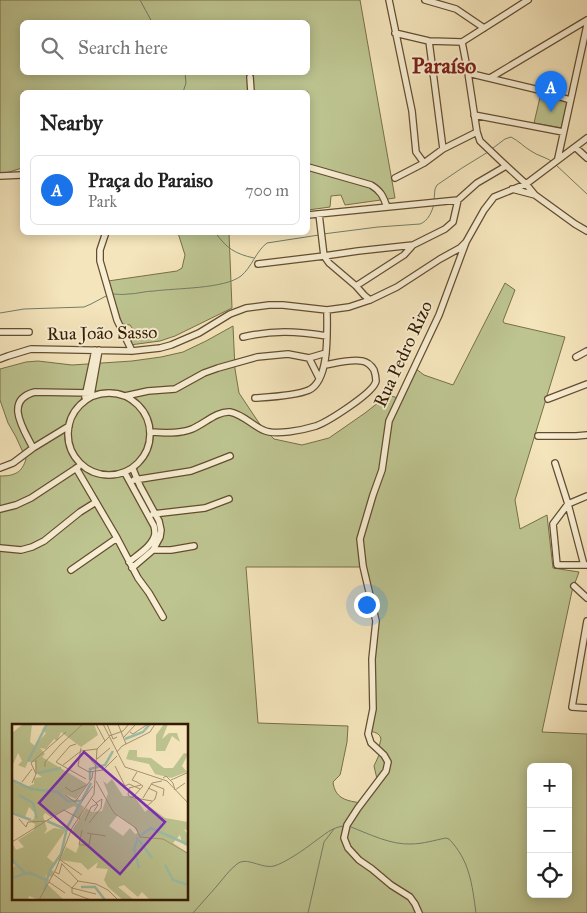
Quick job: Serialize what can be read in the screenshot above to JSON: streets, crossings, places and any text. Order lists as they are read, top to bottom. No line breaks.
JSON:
{"streets":{"street":["Rua João Sasso","Rua Pedro Rizo"]},"crossings":[["Rua João Sasso","Rua Pedro Rizo"]],"districts":["Paraíso"],"page":{"search":"Search here","pins":"A","heading":"Nearby","list":[{"mark":"A","name":"Praça do Paraiso","note":"Park","value":"700 m"}],"map_buttons":["+","−"]}}
